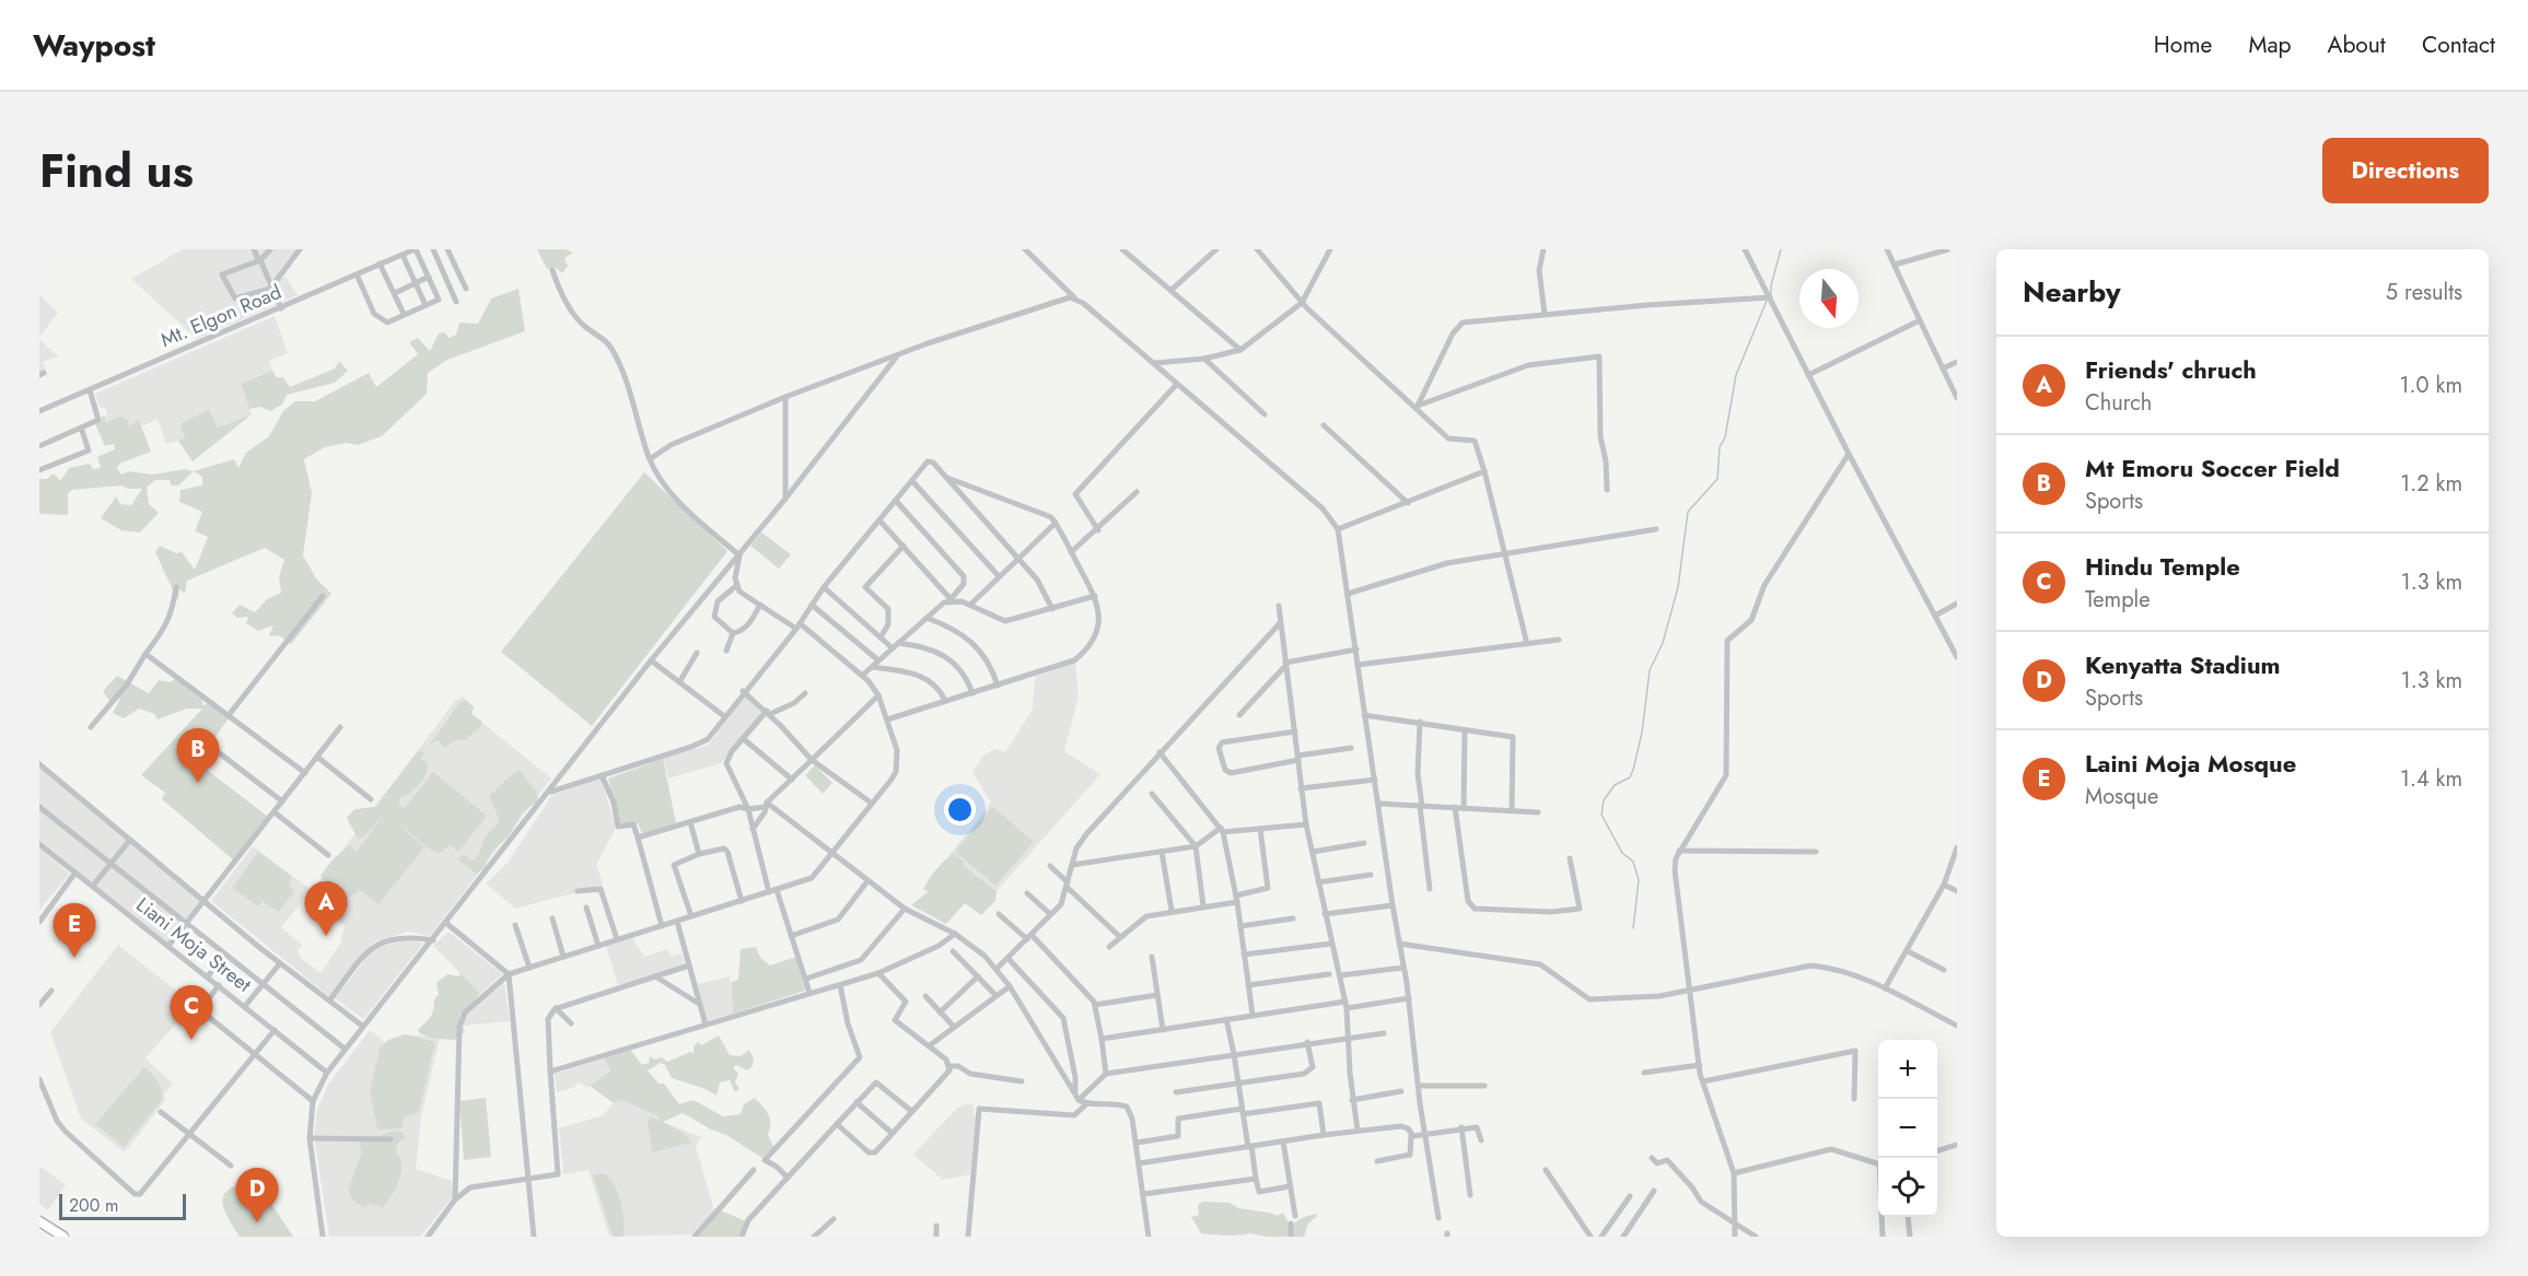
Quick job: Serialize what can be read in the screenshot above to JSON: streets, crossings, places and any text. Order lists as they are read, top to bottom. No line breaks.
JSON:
{"streets":{"street":["Mt. Elgon Road","Liani Moja Street"]},"scale_bar":"200 m","north":"bottom","page":{"header":"Waypost","nav":["Home","Map","About","Contact"],"title":"Find us","buttons":"Directions","heading":["Nearby","5 results"],"list":[{"mark":"A","name":"Friends' chruch","note":"Church","value":"1.0 km"},{"mark":"B","name":"Mt Emoru Soccer Field","note":"Sports","value":"1.2 km"},{"mark":"C","name":"Hindu Temple","note":"Temple","value":"1.3 km"},{"mark":"D","name":"Kenyatta Stadium","note":"Sports","value":"1.3 km"},{"mark":"E","name":"Laini Moja Mosque","note":"Mosque","value":"1.4 km"}],"pins":["B","A","E","C","D"],"map_buttons":["+","−"],"scale":"200 m"}}
